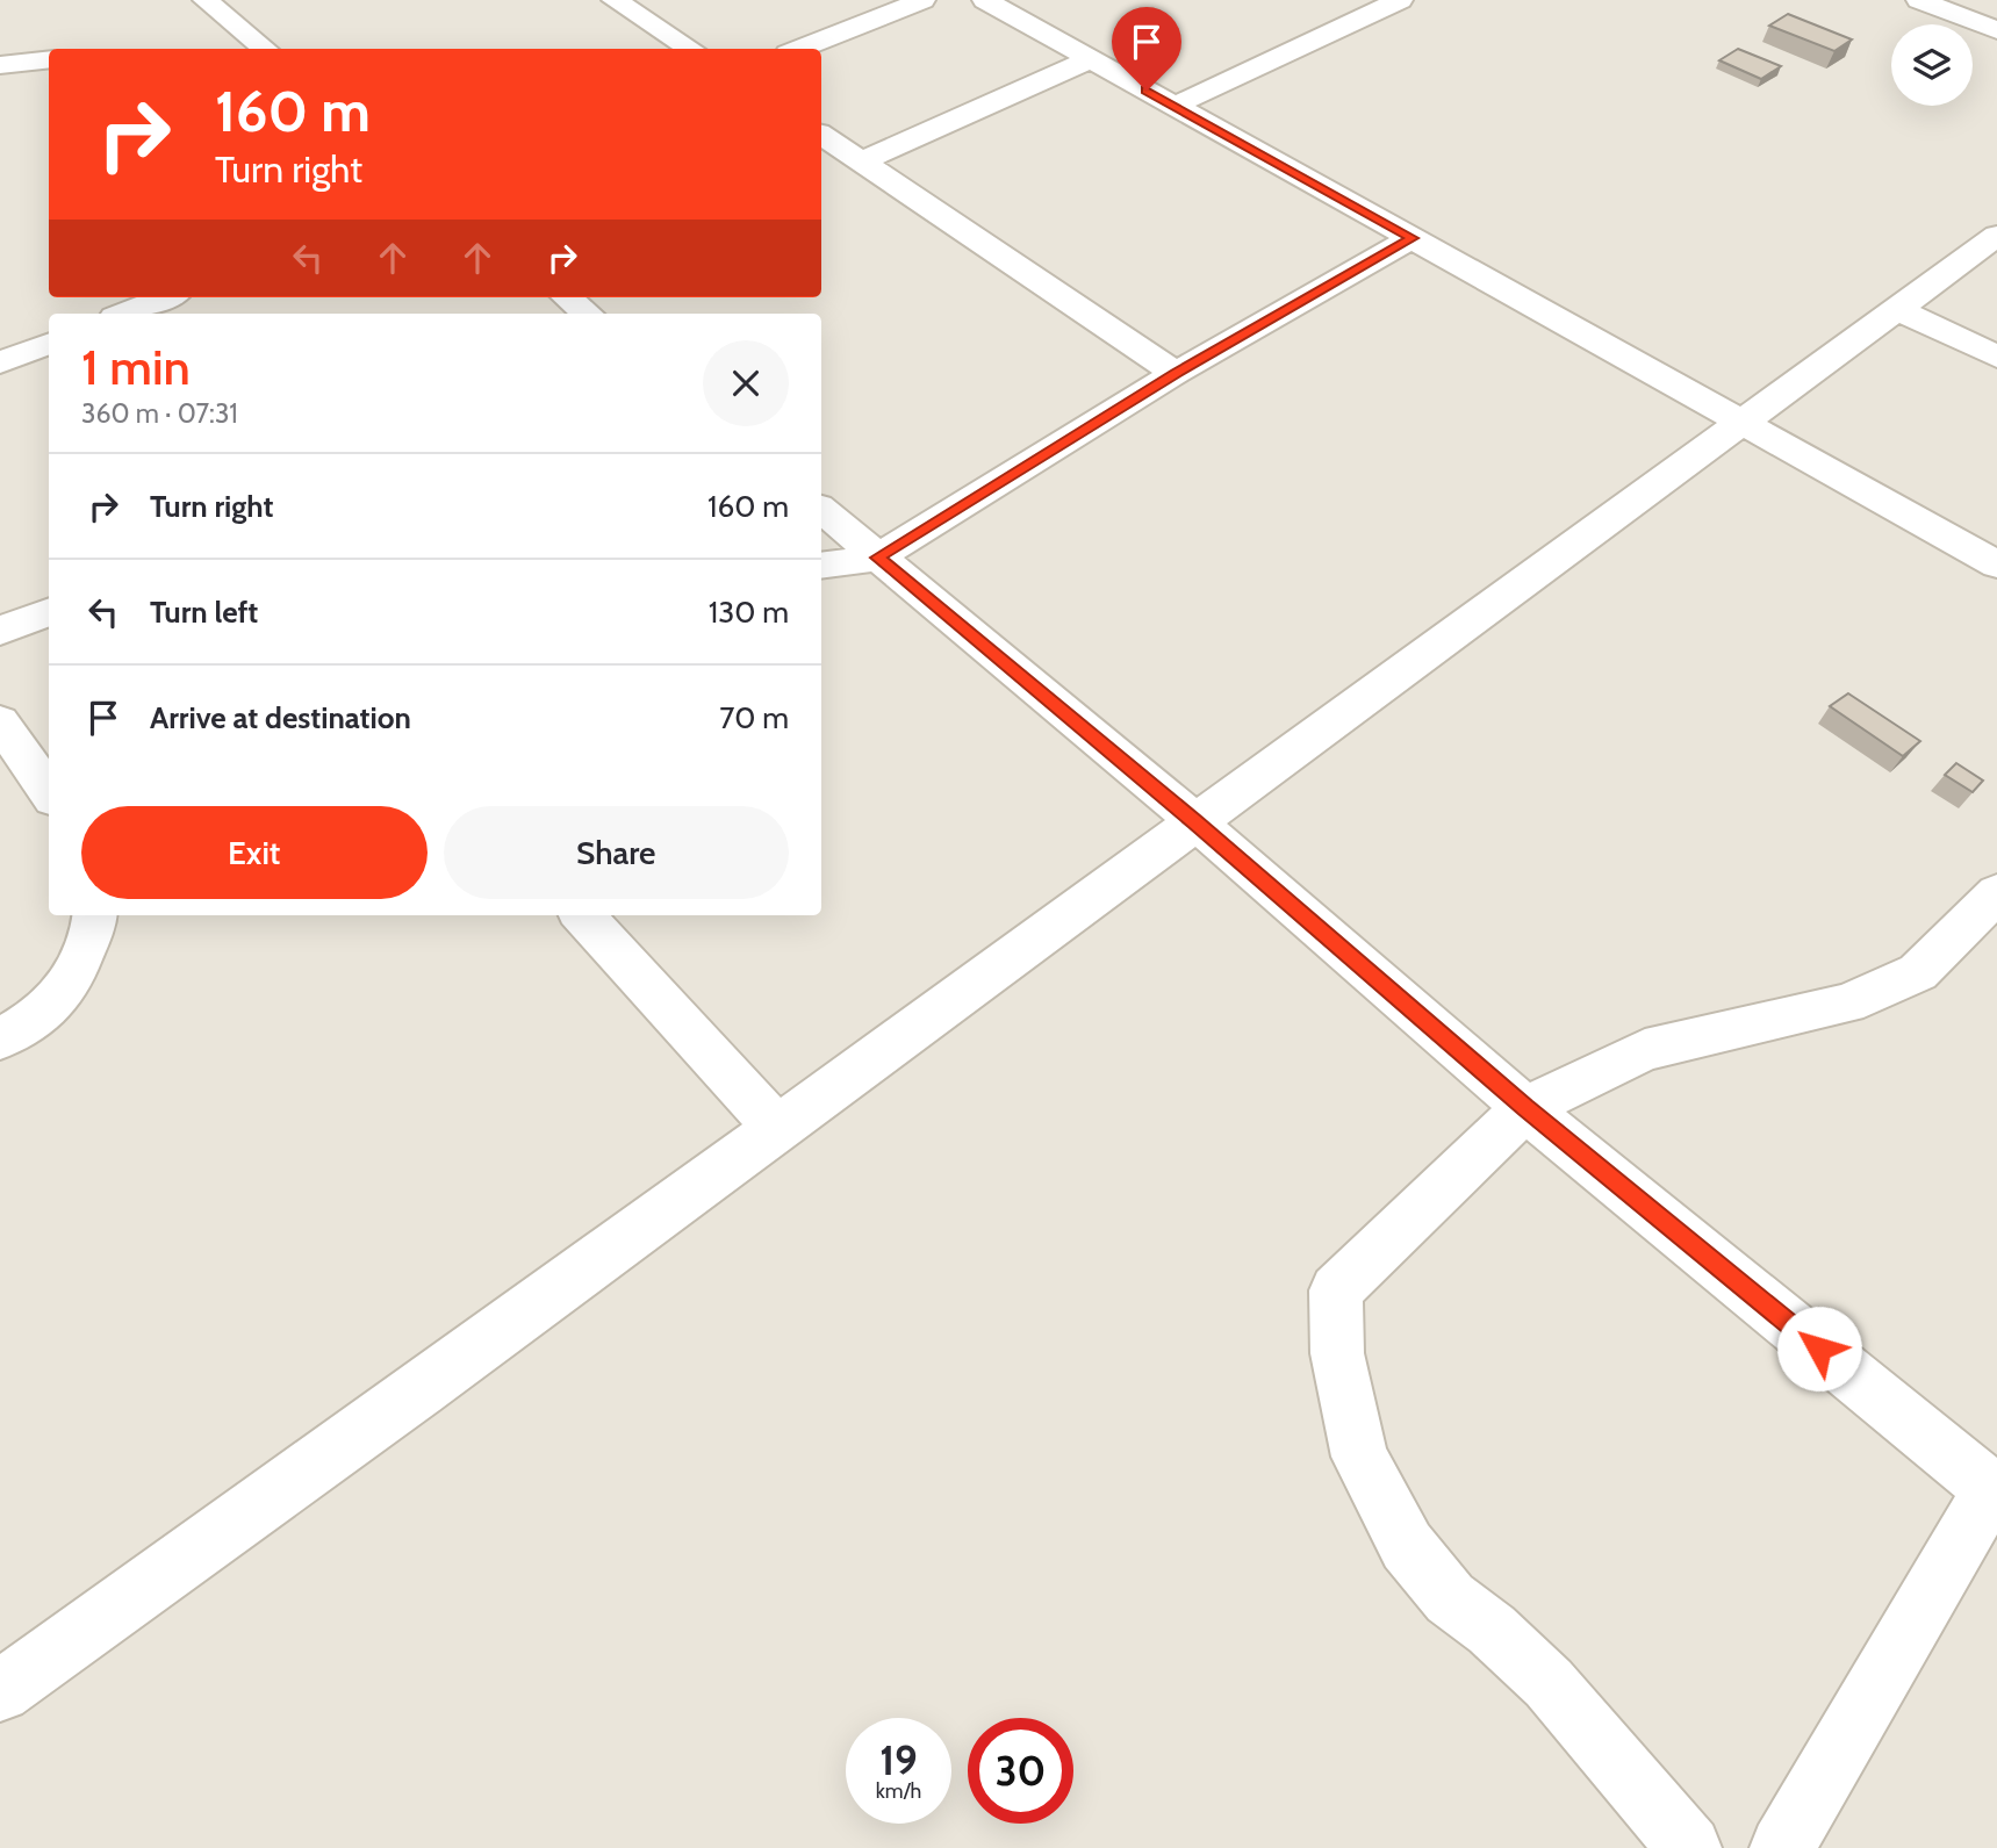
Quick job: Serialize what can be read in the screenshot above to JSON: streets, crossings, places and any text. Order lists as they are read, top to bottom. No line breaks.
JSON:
{"page":{"turn":["160 m","Turn right"],"heading":["1 min","360 m · 07:31"],"list":[{"name":"Turn right","value":"160 m"},{"name":"Turn left","value":"130 m"},{"name":"Arrive at destination","value":"70 m"}],"buttons":["Exit","Share"],"speed":"19 km/h","limit":"30"}}
